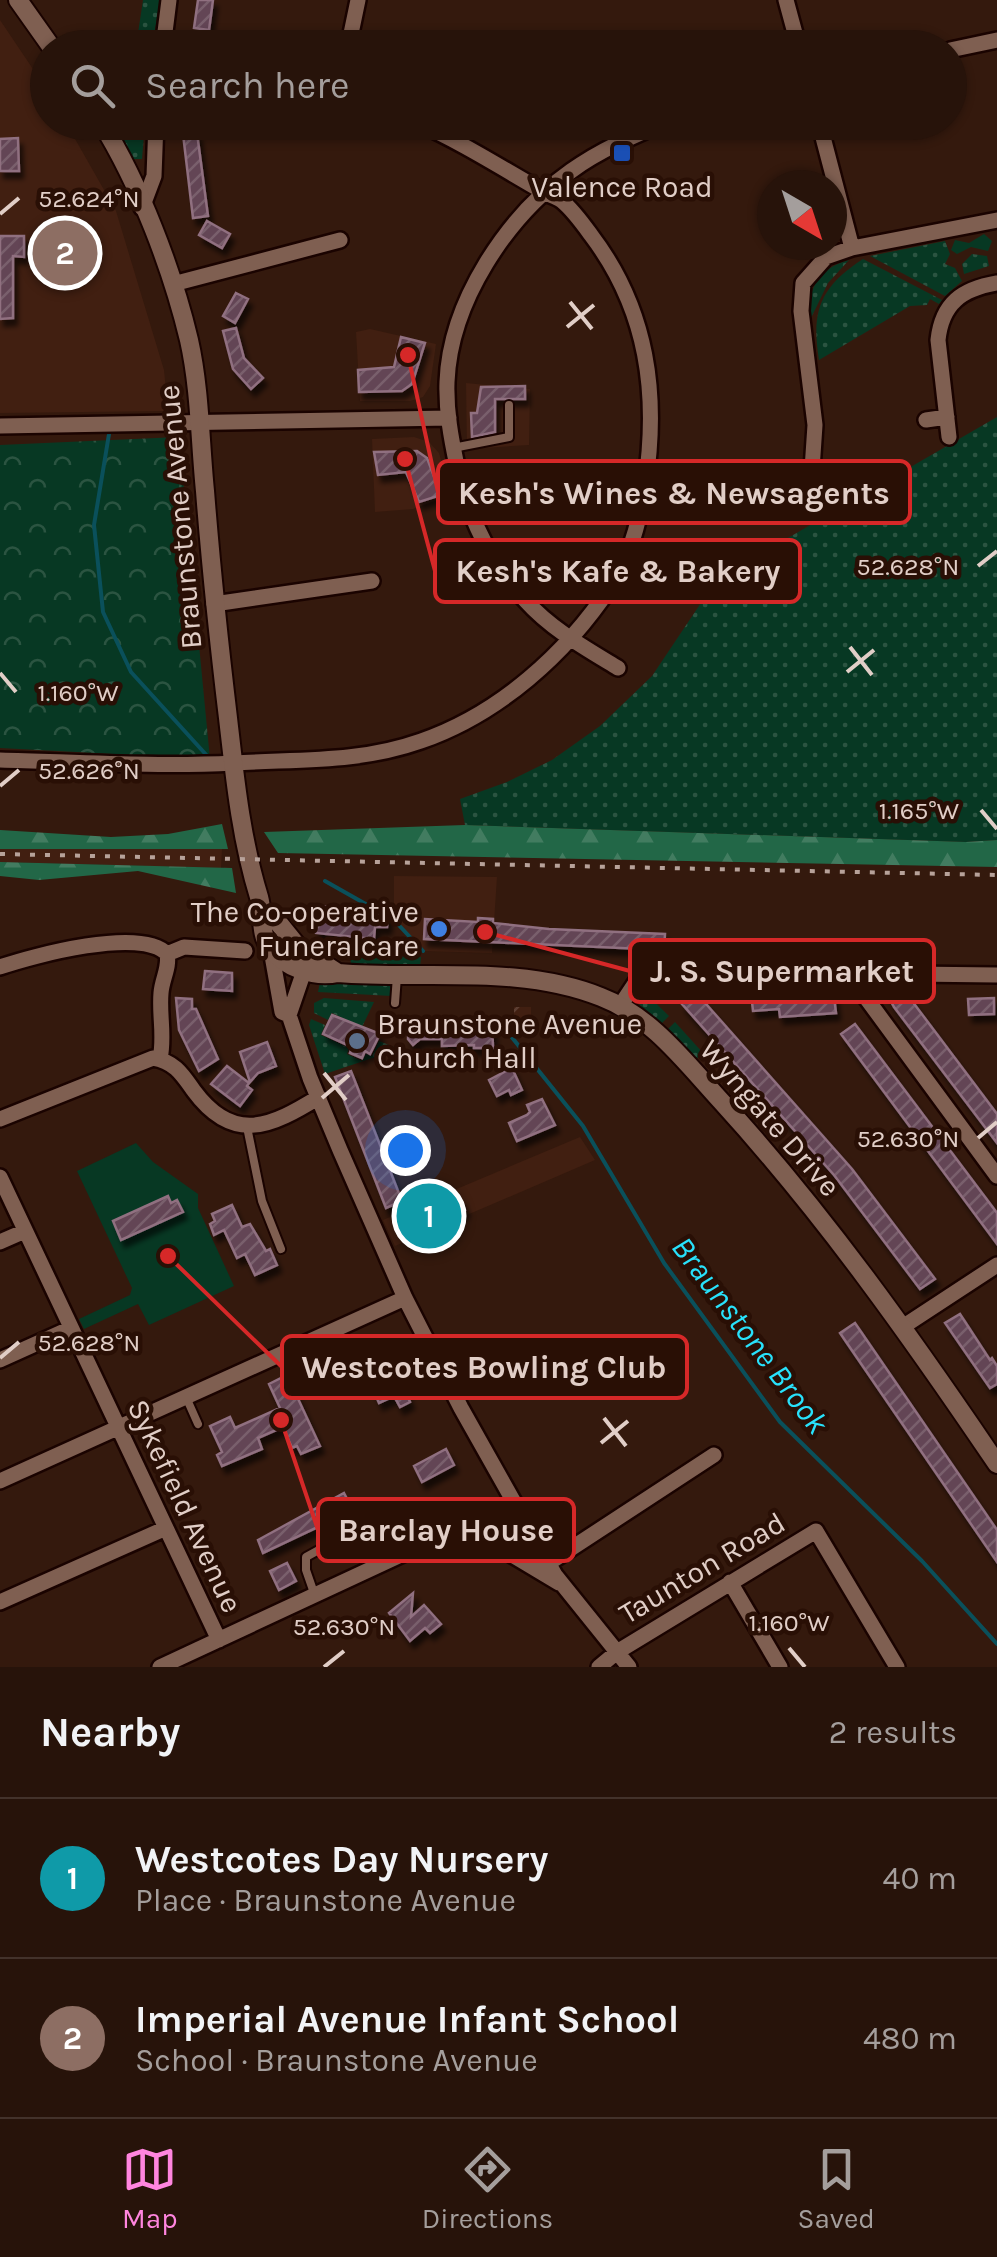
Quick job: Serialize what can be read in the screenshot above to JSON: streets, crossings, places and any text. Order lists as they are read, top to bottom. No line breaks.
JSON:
{"streets":{"street":["Braunstone Avenue","Wyngate Drive","Sykefield Avenue","Taunton Road"]},"water":["Braunstone Brook"],"places":{"transit":["Valence Road"],"other":["Kesh's Wines & Newsagents","Kesh's Kafe & Bakery","The Co-operative Funeralcare","J. S. Supermarket","Braunstone Avenue Church Hall","Westcotes Bowling Club","Barclay House"]},"north":"bottom right","page":{"search":"Search here","pins":["2","1"],"heading":["Nearby","2 results"],"list":[{"mark":"1","name":"Westcotes Day Nursery","note":"Place · Braunstone Avenue","value":"40 m"},{"mark":"2","name":"Imperial Avenue Infant School","note":"School · Braunstone Avenue","value":"480 m"}],"nav":["Map","Directions","Saved"]},"coordinates":["52.624°N","52.628°N","1.160°W","52.626°N","1.165°W","52.630°N"]}
